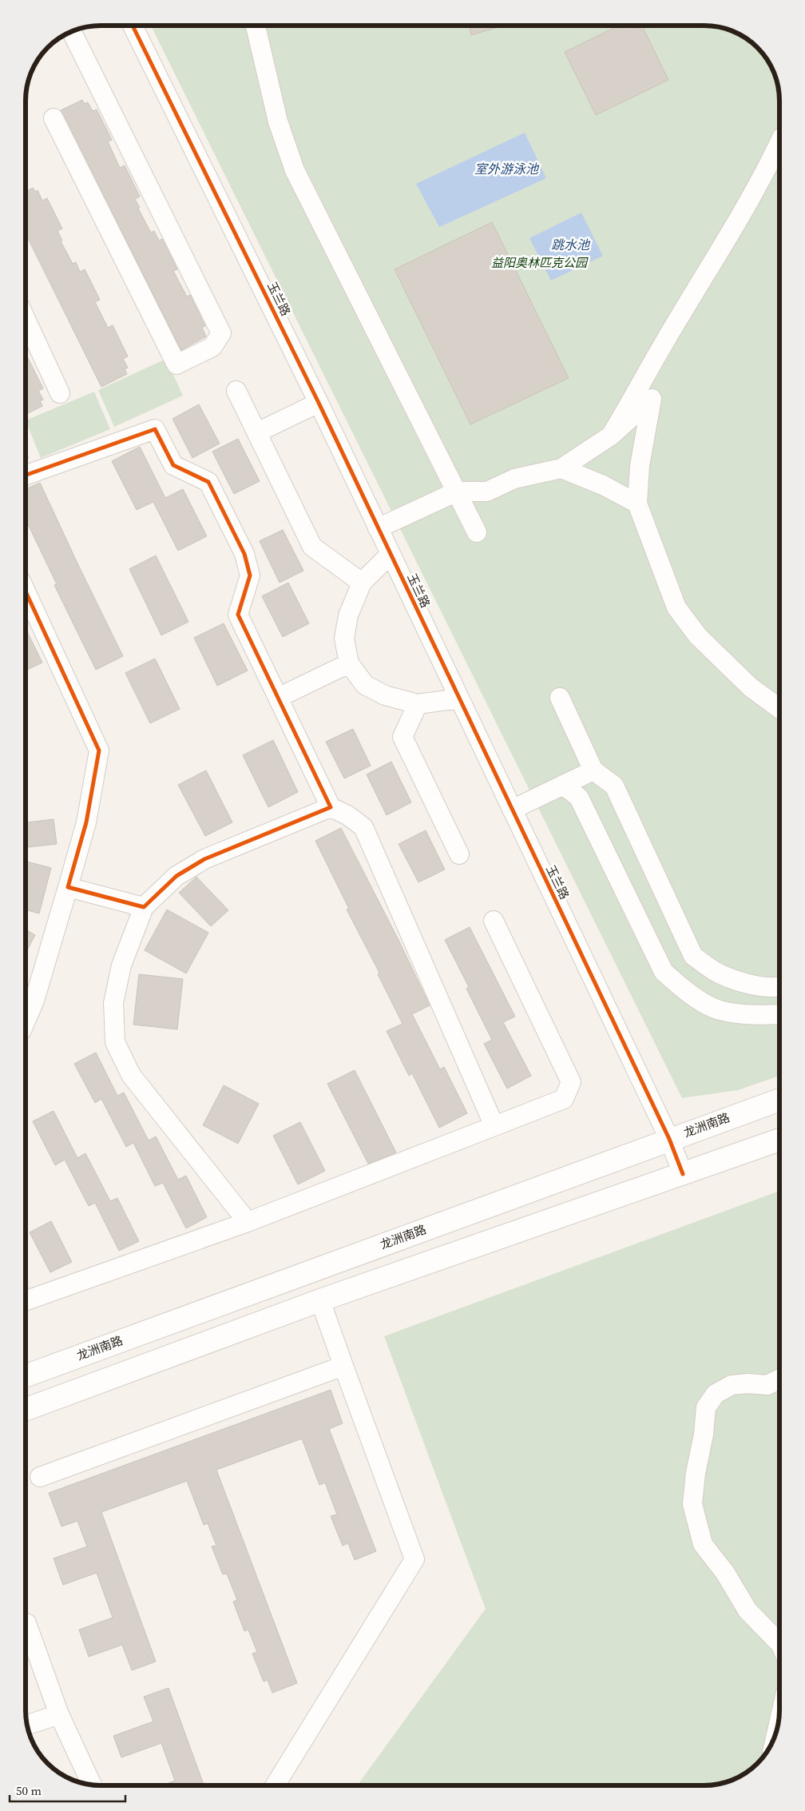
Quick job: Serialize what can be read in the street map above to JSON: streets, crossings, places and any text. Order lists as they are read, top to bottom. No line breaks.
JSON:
{"streets":{"main road":["龙洲南路"],"street":["玉兰路"]},"crossings":[["玉兰路","龙洲南路"]],"water":["室外游泳池","跳水池"],"parks":["益阳奥林匹克公园"],"scale_bar":"50 m"}
